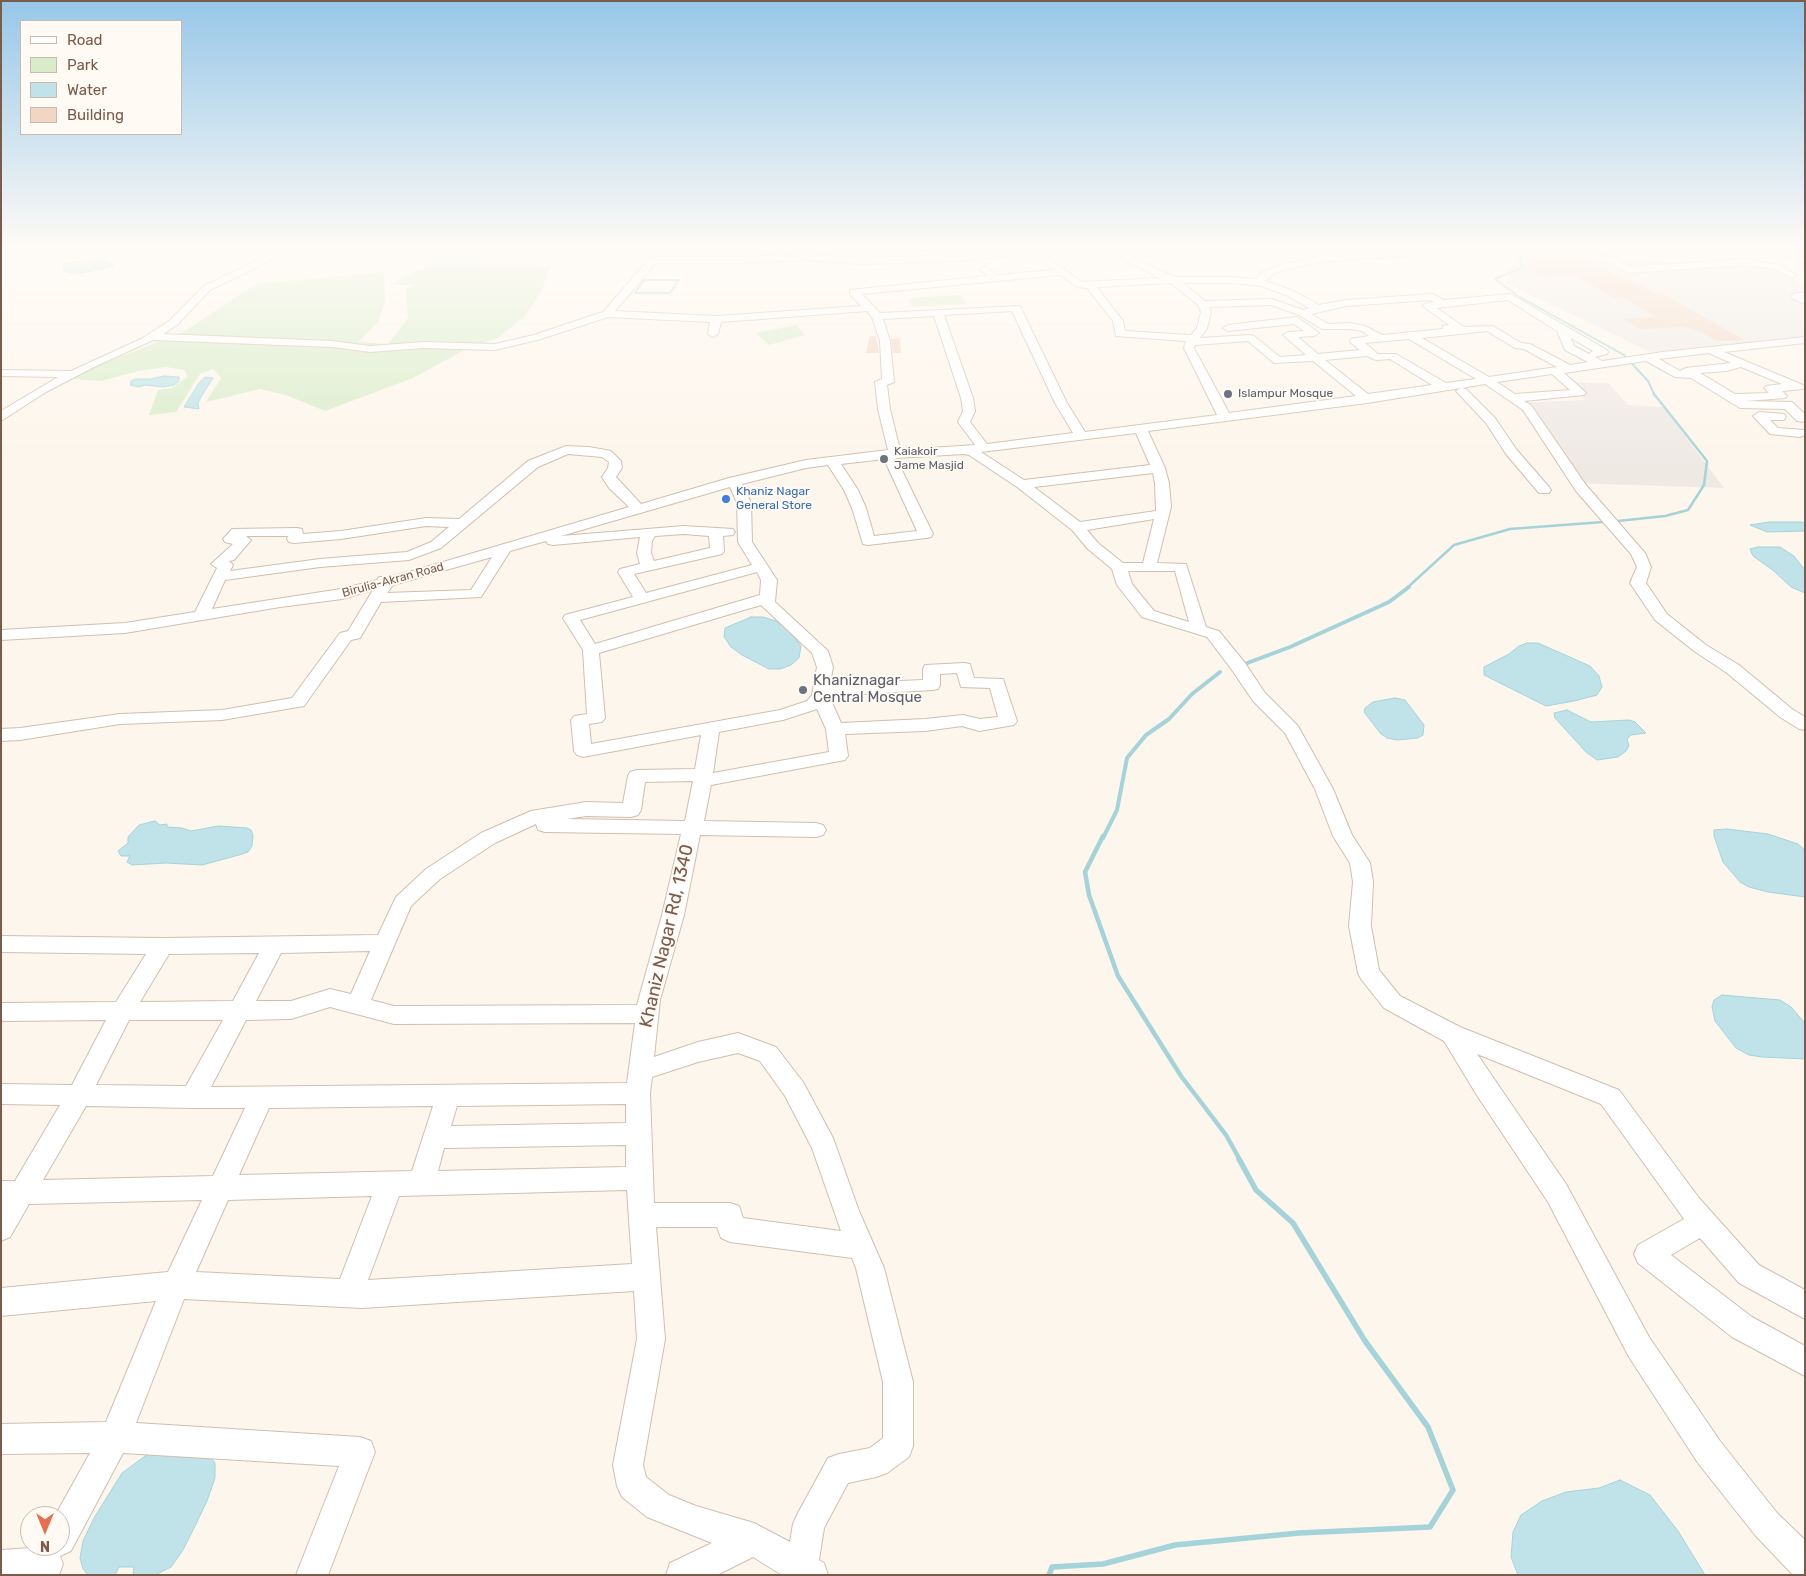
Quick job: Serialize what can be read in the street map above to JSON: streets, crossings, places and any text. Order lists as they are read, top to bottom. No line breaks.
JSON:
{"streets":{"street":["Birulia-Akran Road","Khaniz Nagar Rd, 1340"]},"places":["Islampur Mosque","Kaiakoir Jame Masjid","Khaniz Nagar General Store","Khaniznagar Central Mosque"],"legend":["Road","Park","Water","Building"],"north":"bottom"}
